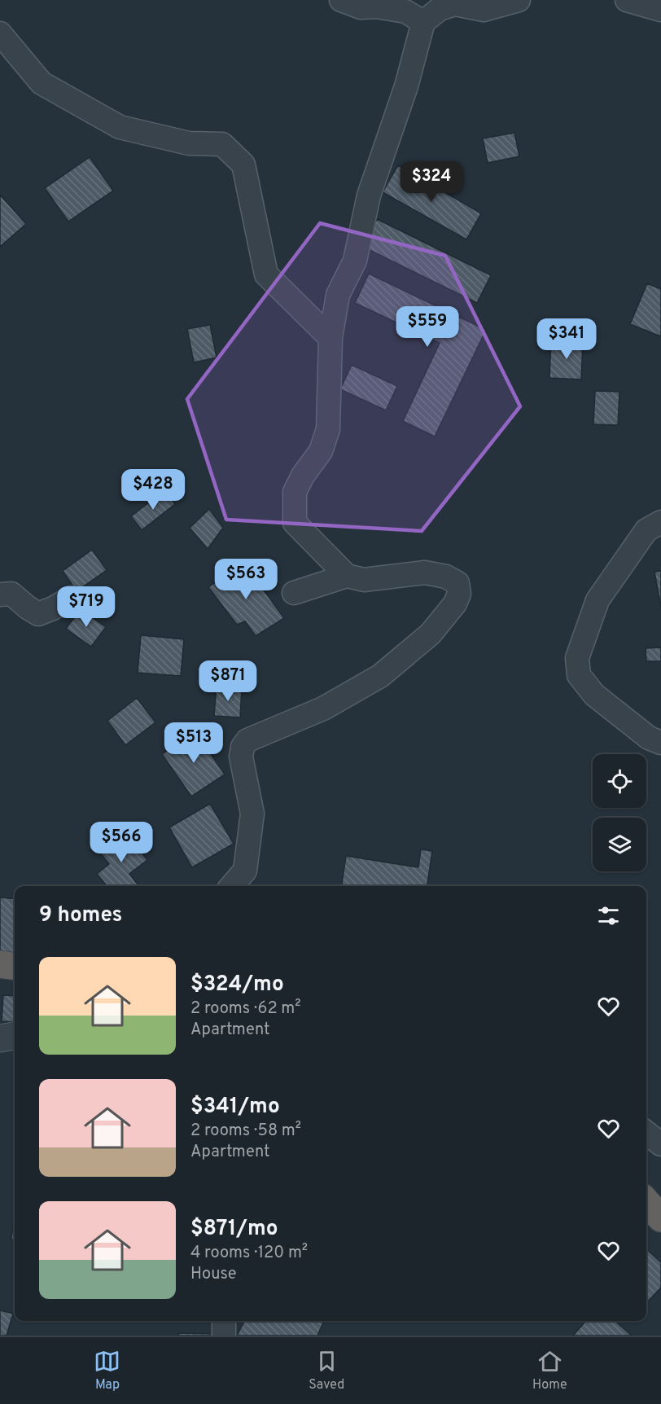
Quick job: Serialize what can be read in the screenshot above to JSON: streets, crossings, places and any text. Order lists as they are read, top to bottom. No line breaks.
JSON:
{"page":{"price":["$324","$559","$341","$428","$563","$719","$871","$513","$566"],"heading":"9 homes","list":[{"name":"$324/mo","note":"2 rooms · 62 m² · Apartment"},{"name":"$341/mo","note":"2 rooms · 58 m² · Apartment"},{"name":"$871/mo","note":"4 rooms · 120 m² · House"}],"tabs":["Map","Saved","Home"]}}
